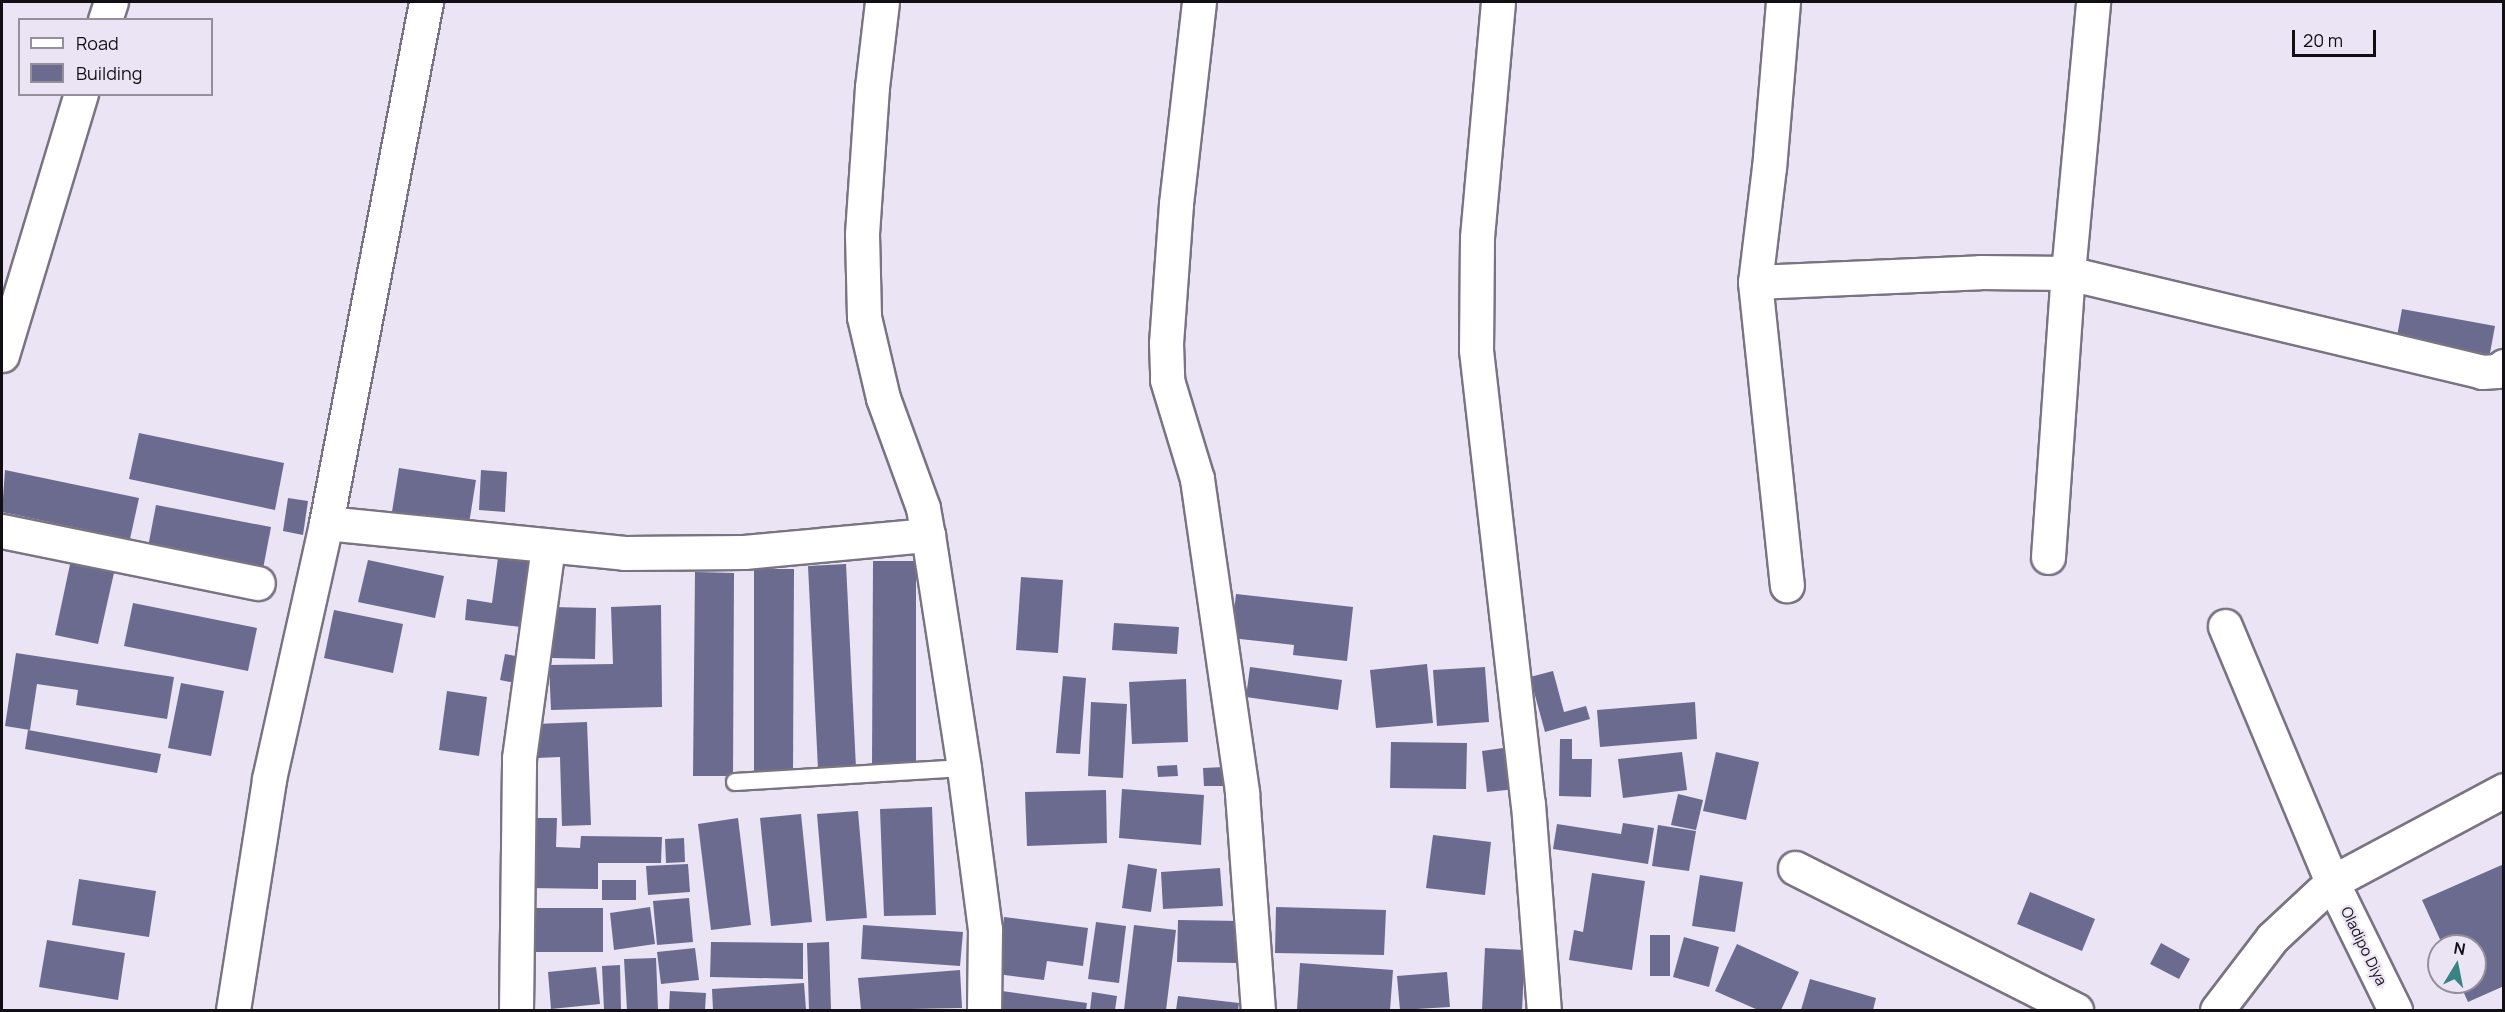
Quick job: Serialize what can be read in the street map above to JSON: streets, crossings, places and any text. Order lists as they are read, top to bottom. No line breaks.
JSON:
{"streets":{"street":["Oladipo Diya"]},"legend":["Road","Building"],"scale_bar":"20 m","north":"top"}
